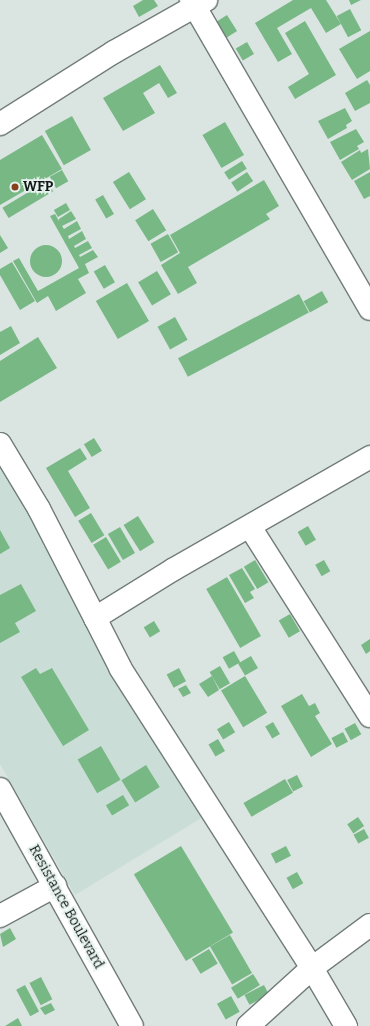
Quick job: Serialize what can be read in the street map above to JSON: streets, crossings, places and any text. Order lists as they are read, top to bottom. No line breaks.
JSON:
{"streets":{"main road":["Resistance Boulevard"]},"places":["WFP"]}
